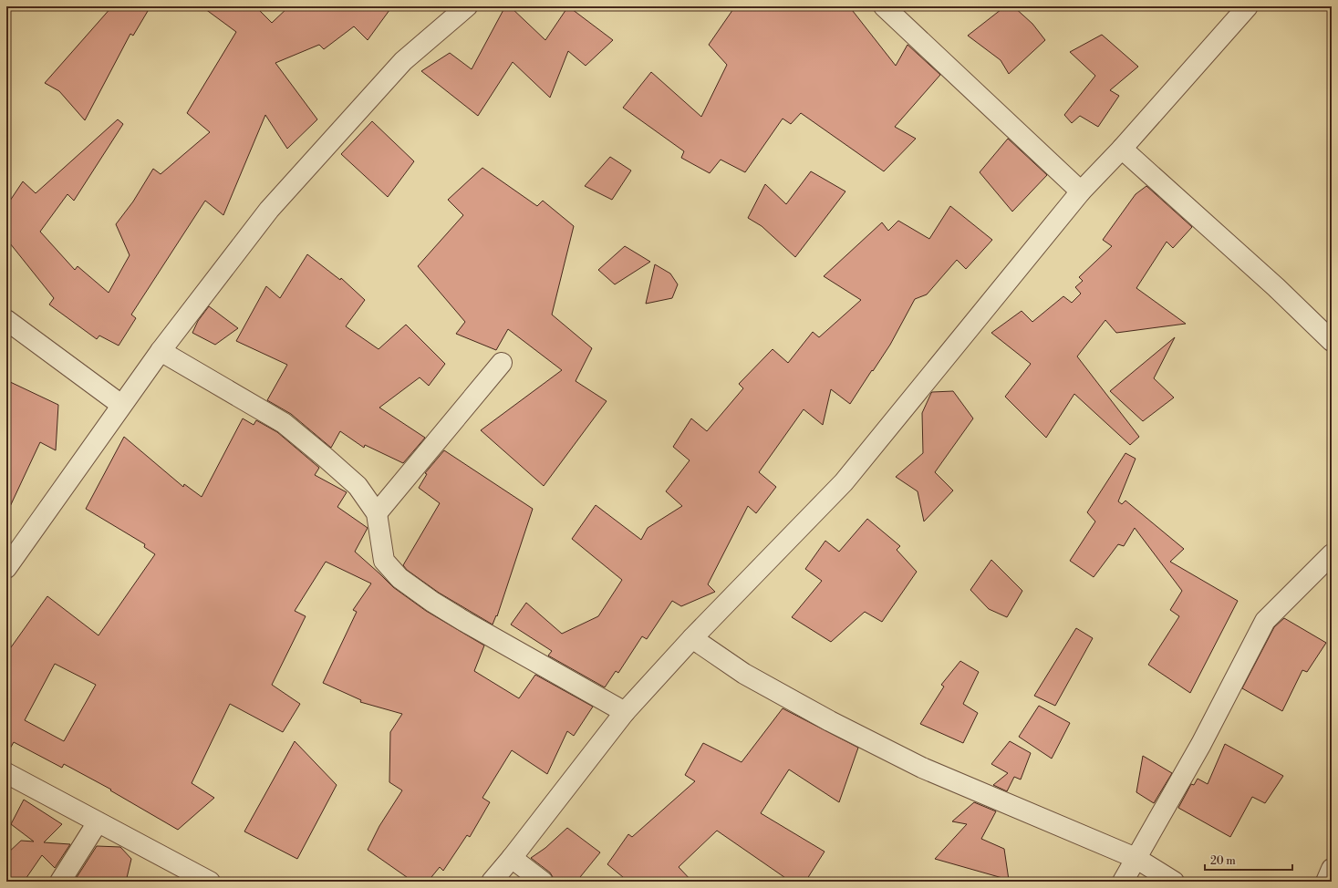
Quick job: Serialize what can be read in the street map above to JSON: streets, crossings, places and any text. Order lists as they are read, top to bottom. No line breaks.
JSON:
{"scale_bar":"20 m"}
